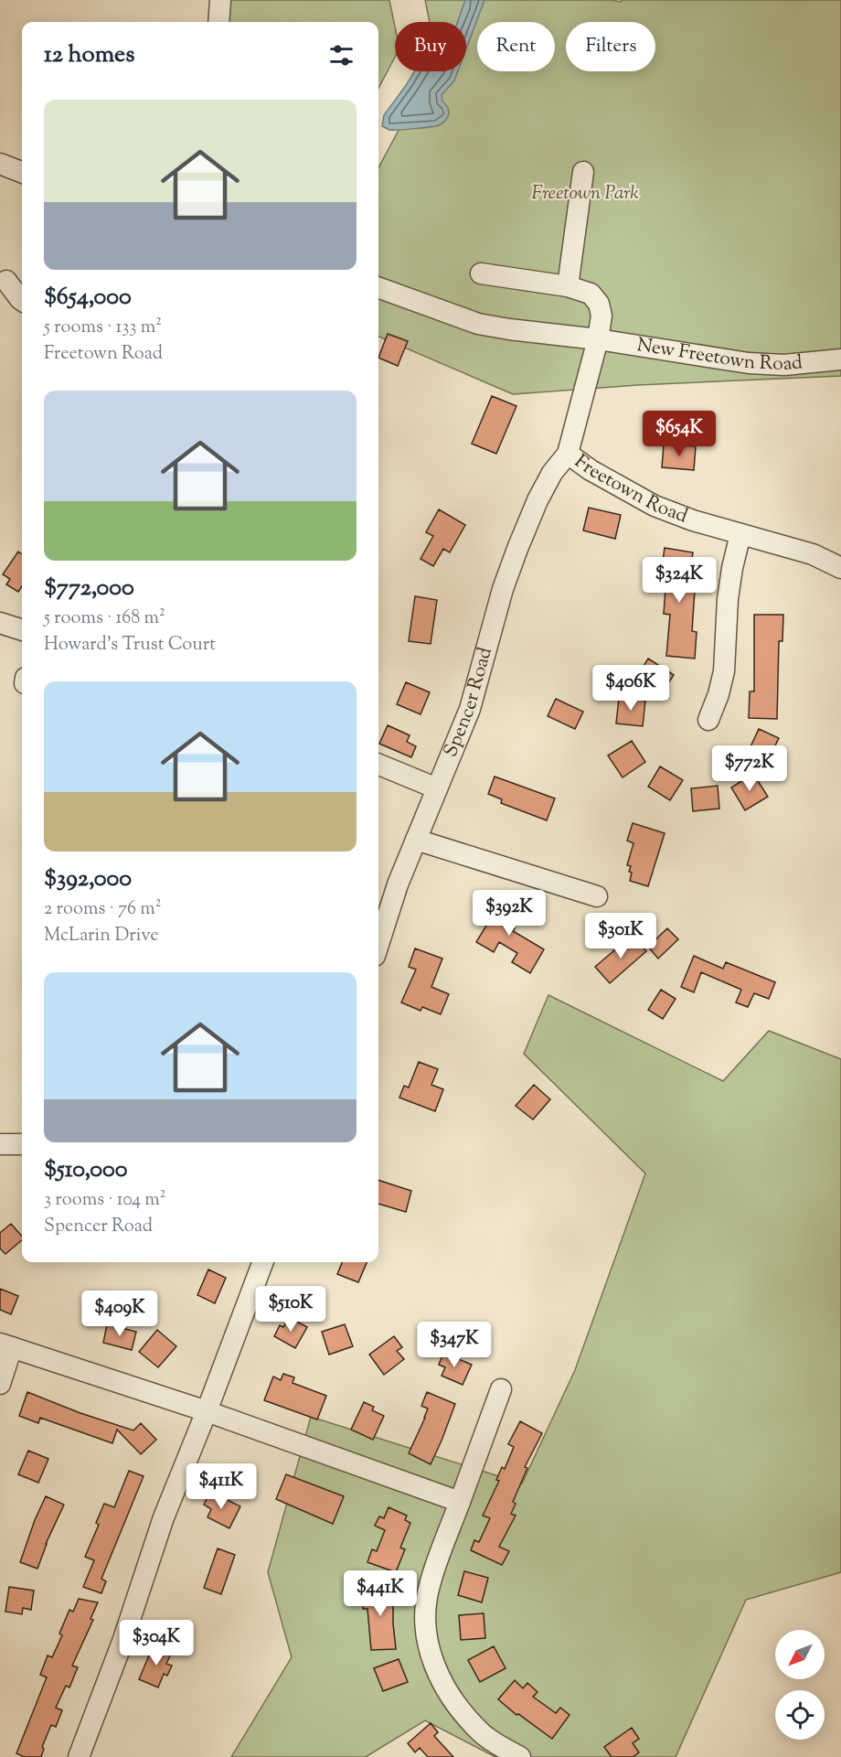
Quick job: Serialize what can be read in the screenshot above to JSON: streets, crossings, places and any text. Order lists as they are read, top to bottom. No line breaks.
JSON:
{"streets":{"street":["New Freetown Road","Freetown Road","Spencer Road"]},"crossings":[["New Freetown Road","Freetown Road"],["Freetown Road","Spencer Road"]],"parks":["Freetown Park"],"north":"bottom left","page":{"chip":["Buy","Rent","Filters"],"heading":"12 homes","list":[{"name":"$654,000","note":"5 rooms · 133 m² · Freetown Road"},{"name":"$772,000","note":"5 rooms · 168 m² · Howard's Trust Court"},{"name":"$392,000","note":"2 rooms · 76 m² · McLarin Drive"},{"name":"$510,000","note":"3 rooms · 104 m² · Spencer Road"}],"price":["$654K","$324K","$406K","$772K","$392K","$301K","$510K","$409K","$347K","$411K","$441K","$304K"]}}
